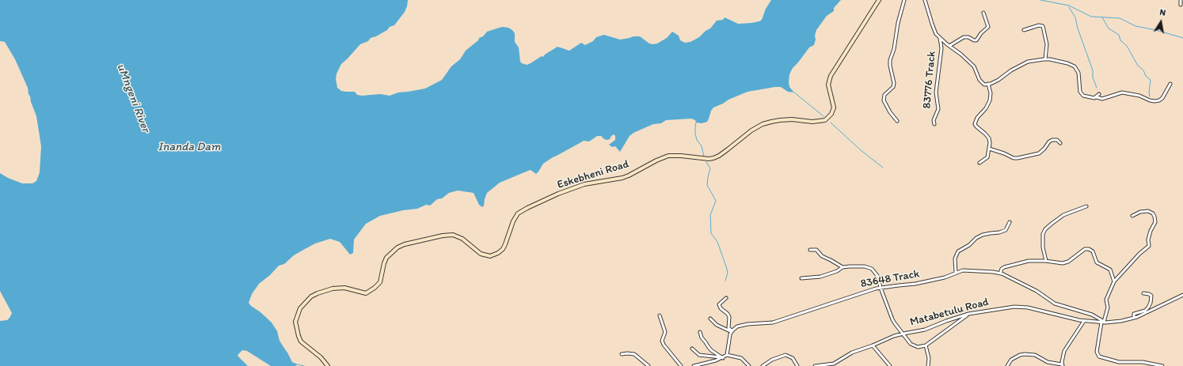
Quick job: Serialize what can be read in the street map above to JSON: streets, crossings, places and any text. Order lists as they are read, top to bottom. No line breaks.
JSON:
{"streets":{"street":["83776 Track","Eskebheni Road","83648 Track","Matabetulu Road"]},"crossings":[["83648 Track","Matabetulu Road"]],"water":["uMngeni River","Inanda Dam"],"north":"top"}
